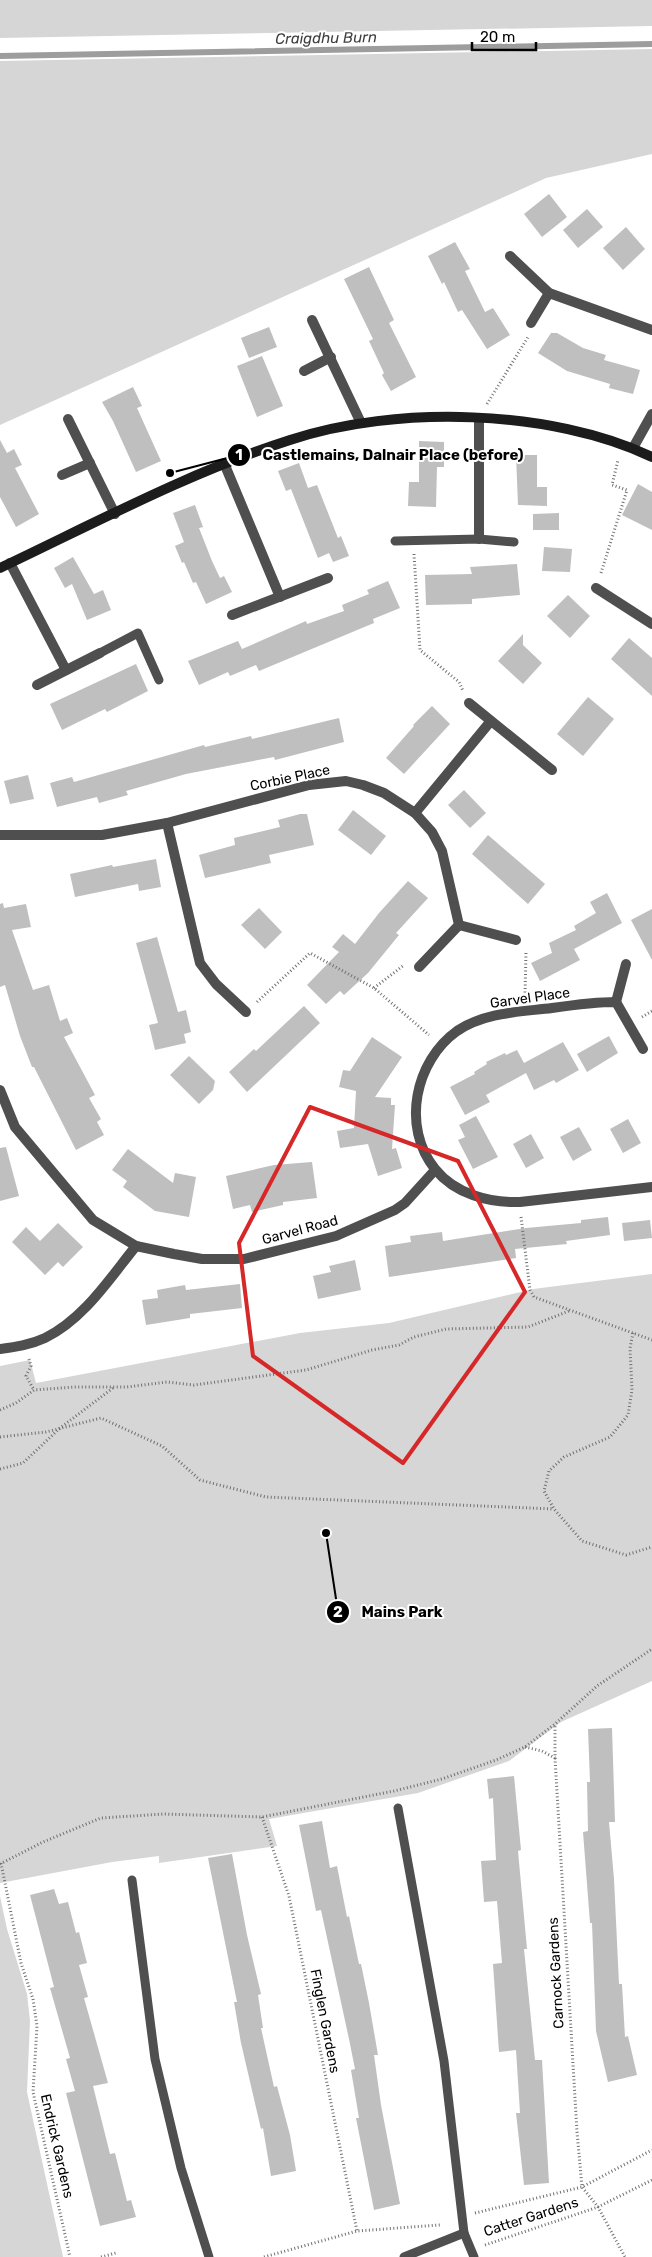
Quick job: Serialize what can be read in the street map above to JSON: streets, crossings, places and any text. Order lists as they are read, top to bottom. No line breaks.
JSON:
{"streets":{"street":["Corbie Place","Garvel Place","Garvel Road"],"path":["Carnock Gardens","Finglen Gardens","Endrick Gardens","Catter Gardens"]},"crossings":[["Garvel Place","Garvel Road"]],"water":["Craigdhu Burn"],"places":["Castlemains, Dalnair Place (before)","Mains Park"],"scale_bar":"20 m"}
